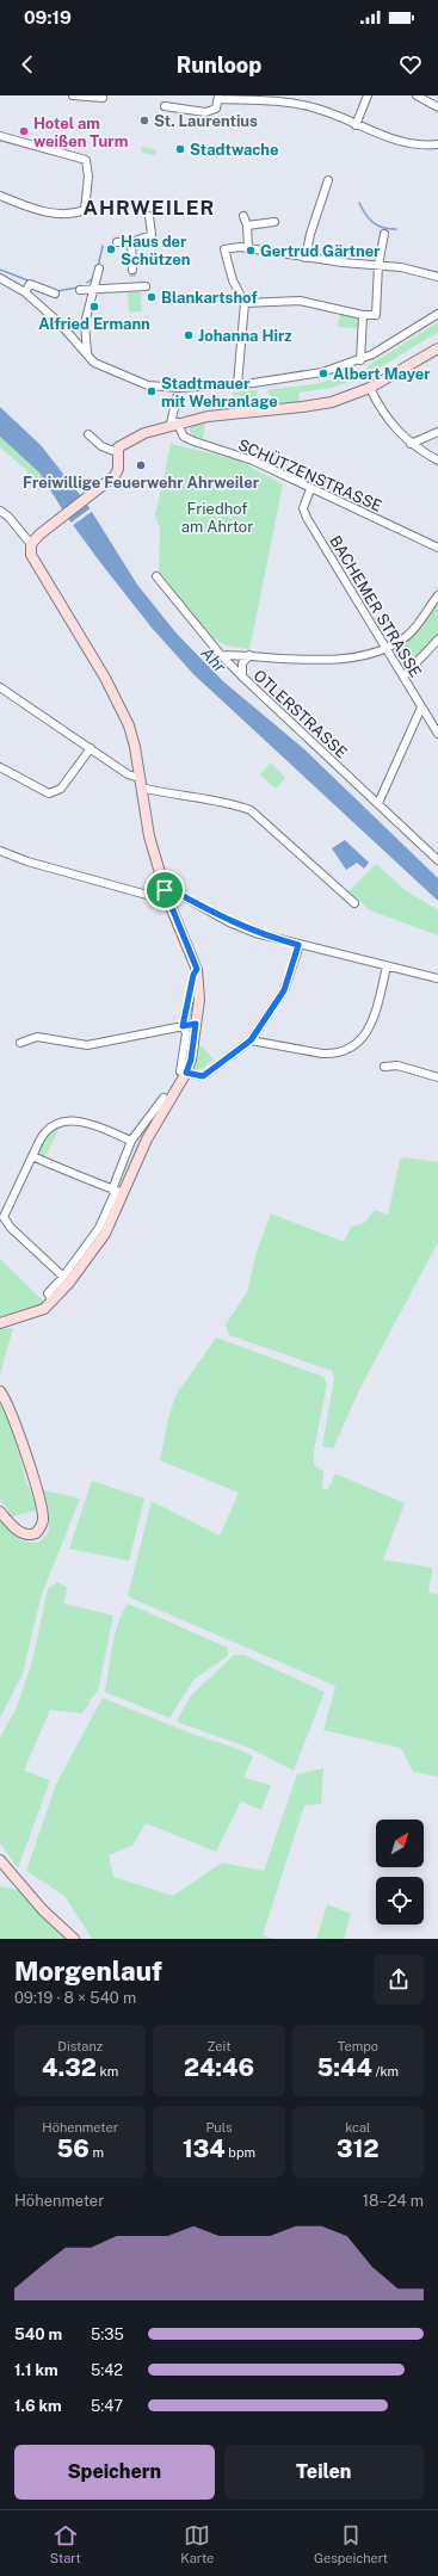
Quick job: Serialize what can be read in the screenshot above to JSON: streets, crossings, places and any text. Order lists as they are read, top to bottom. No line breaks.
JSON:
{"streets":{"street":["SCHÜTZENSTRASSE","BACHEMER STRASSE","OTLERSTRASSE"]},"crossings":[["SCHÜTZENSTRASSE","BACHEMER STRASSE"]],"districts":["AHRWEILER"],"water":["Ahr"],"parks":["Friedhof am Ahrtor"],"places":["St. Laurentius","Hotel am weißen Turm","Stadtwache","Haus der Schützen","Gertrud Gärtner","Blankartshof","Alfried Ermann","Johanna Hirz","Albert Mayer","Stadtmauer mit Wehranlage","Freiwillige Feuerwehr Ahrweiler"],"north":"top right","page":{"status":"09:19","header":"Runloop","heading":["Morgenlauf","09:19 · 8 × 540 m"],"stats":[["Distanz","4.32 km"],["Zeit","24:46"],["Tempo","5:44 /km"],["Höhenmeter","56 m"],["Puls","134 bpm"],["kcal","312"]],"chart":["Höhenmeter","18–24 m"],"list":[{"name":"540 m","note":"5:35"},{"name":"1.1 km","note":"5:42"},{"name":"1.6 km","note":"5:47"}],"buttons":["Speichern","Teilen"],"tabs":["Start","Karte","Gespeichert"]}}
